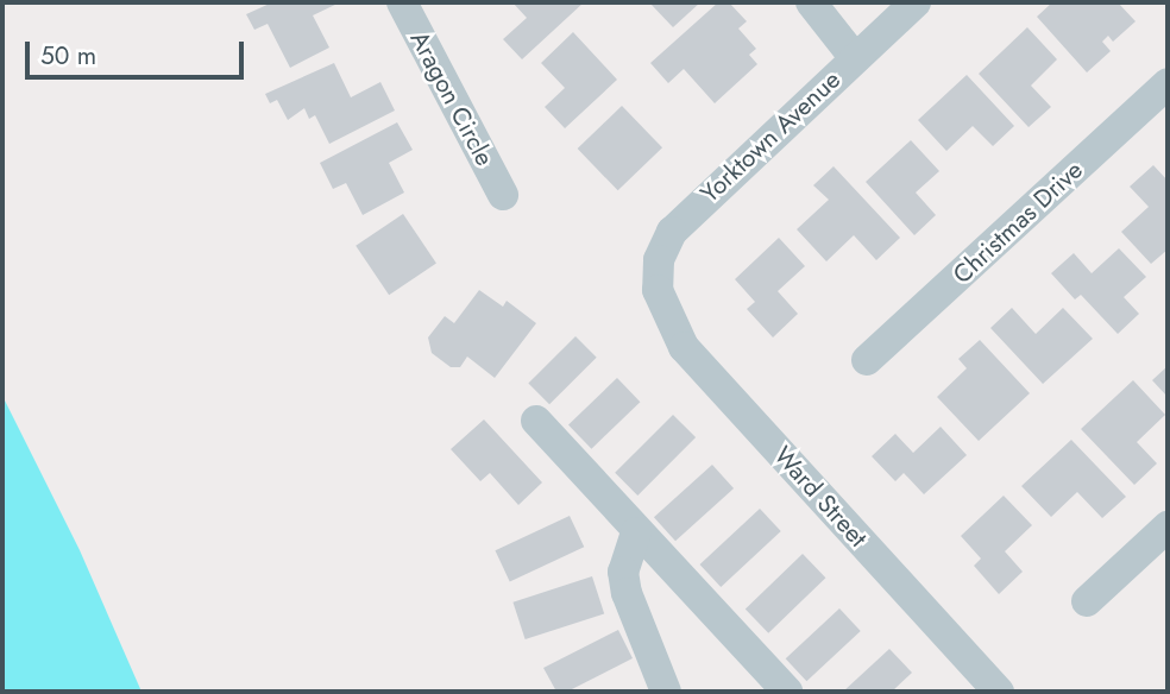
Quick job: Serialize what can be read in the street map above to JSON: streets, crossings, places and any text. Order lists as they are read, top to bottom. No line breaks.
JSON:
{"streets":{"street":["Aragon Circle","Yorktown Avenue","Christmas Drive","Ward Street"]},"crossings":[["Yorktown Avenue","Ward Street"]],"scale_bar":"50 m"}
